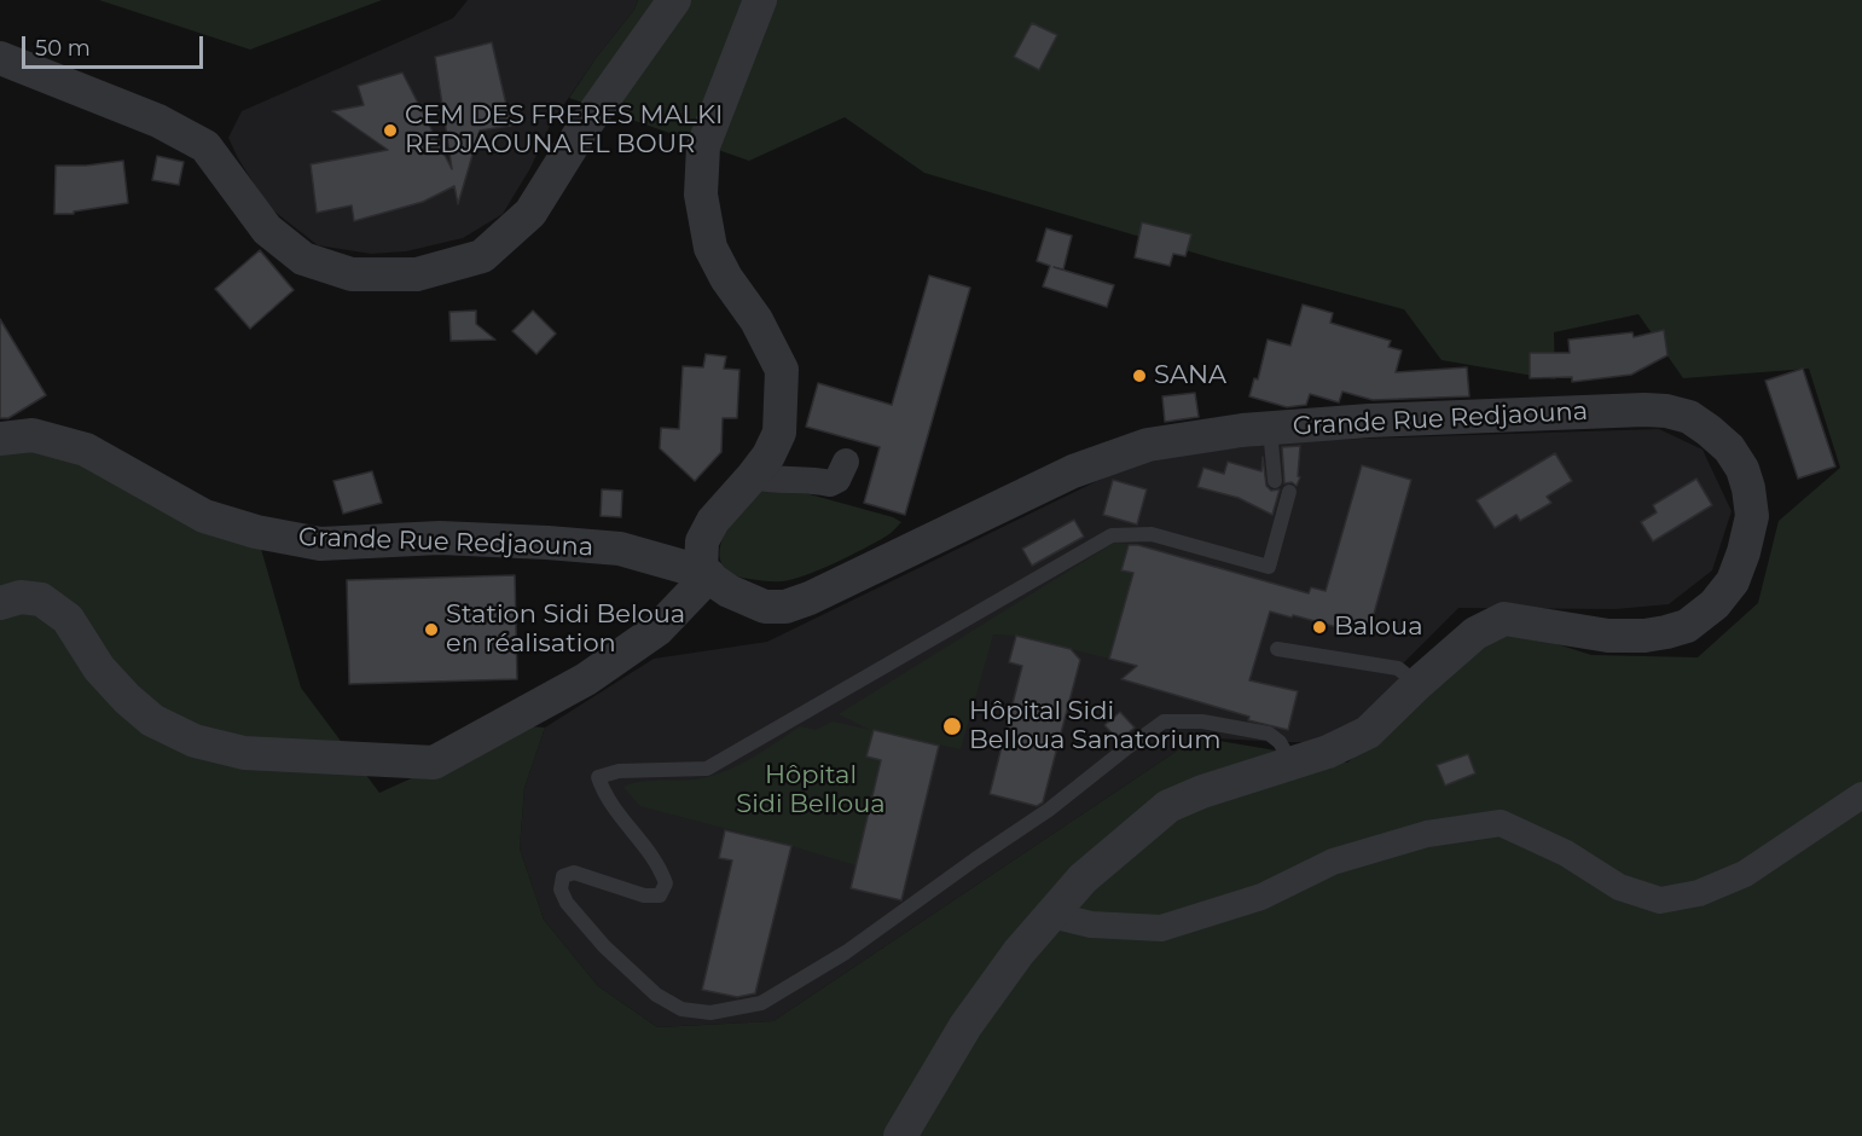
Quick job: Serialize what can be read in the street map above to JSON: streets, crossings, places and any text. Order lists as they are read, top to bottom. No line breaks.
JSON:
{"streets":{"street":["Grande Rue Redjaouna"]},"parks":["Hôpital Sidi Belloua"],"places":["CEM DES FRERES MALKI REDJAOUNA EL BOUR","SANA","Baloua","Station Sidi Beloua en réalisation","Hôpital Sidi Belloua Sanatorium"],"scale_bar":"50 m"}
